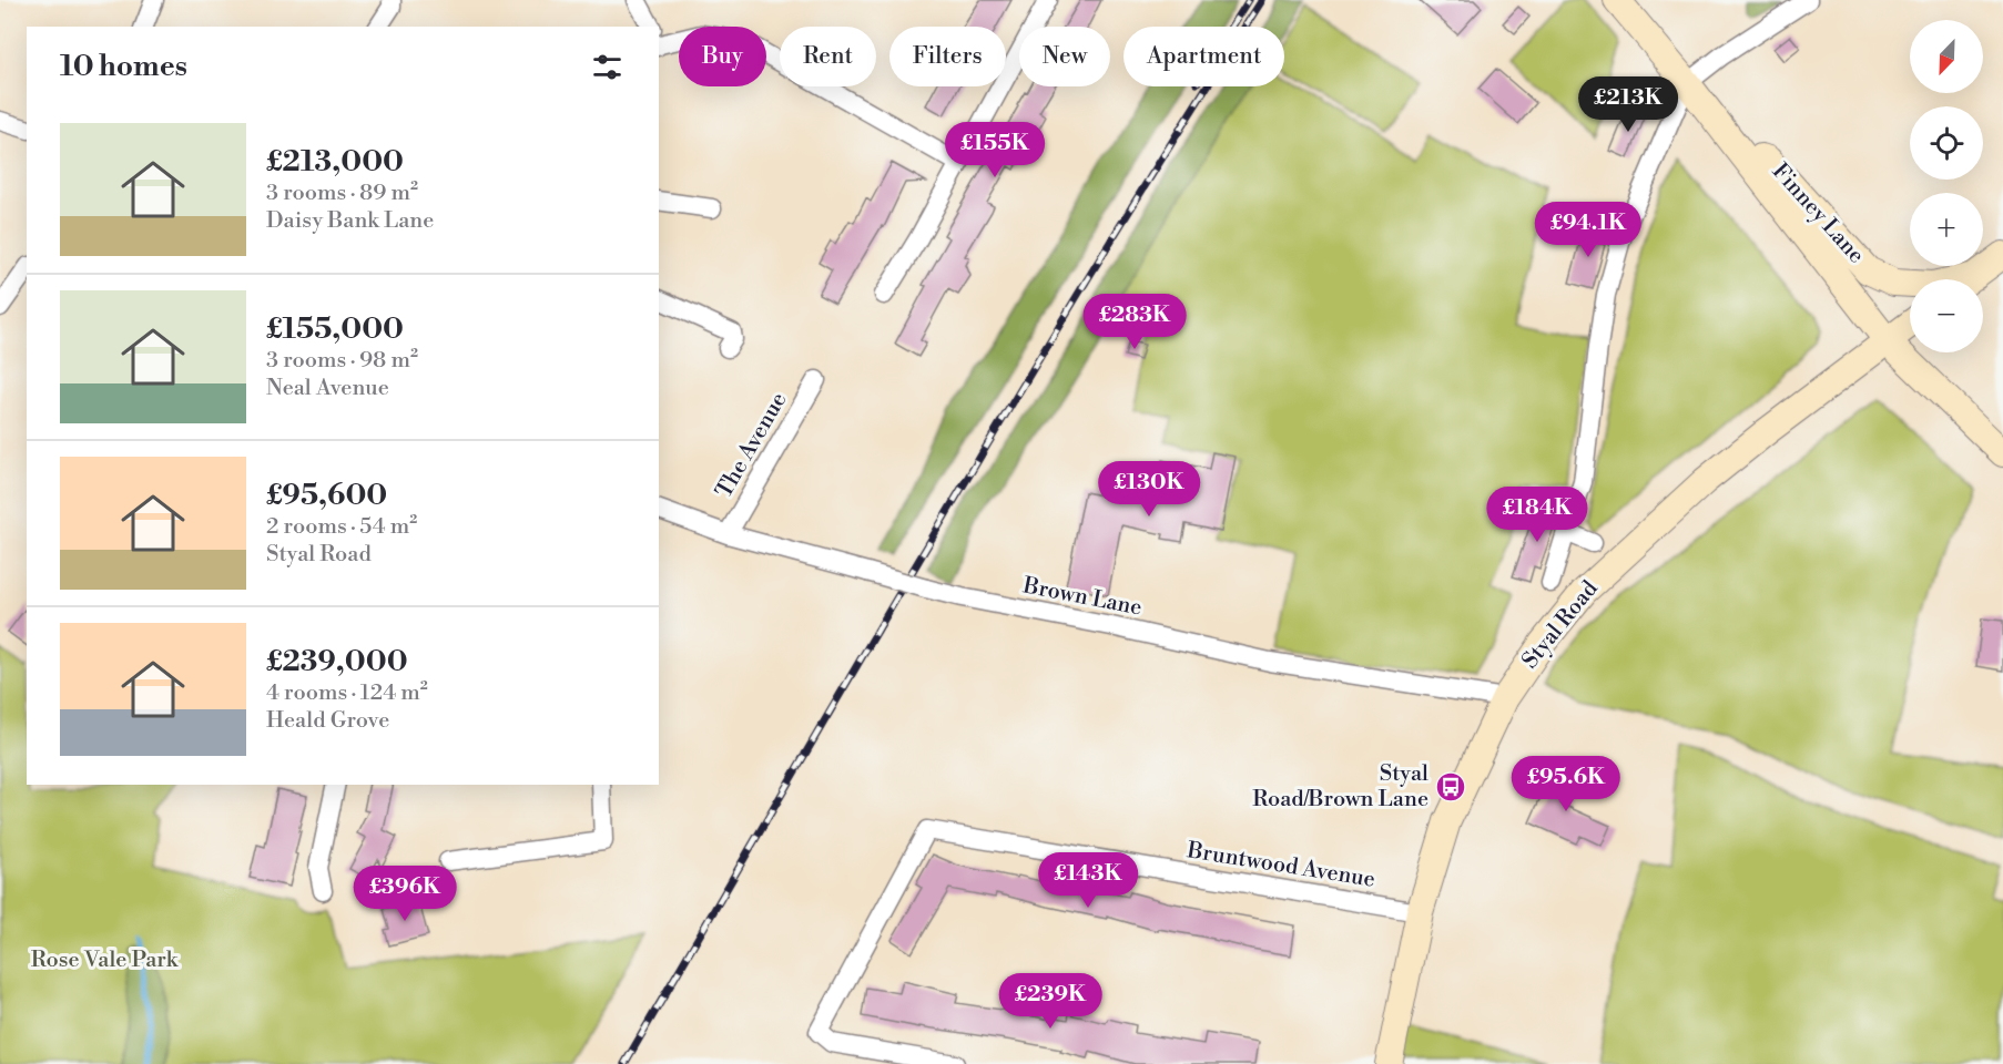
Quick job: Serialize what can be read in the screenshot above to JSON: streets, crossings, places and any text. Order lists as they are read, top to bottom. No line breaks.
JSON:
{"streets":{"main road":["Finney Lane","Styal Road"],"street":["The Avenue","Brown Lane","Bruntwood Avenue"]},"crossings":[["Finney Lane","Styal Road"],["The Avenue","Brown Lane"],["Brown Lane","Styal Road"],["Styal Road","Bruntwood Avenue"]],"parks":["Rose Vale Park"],"places":{"bus stop":["Styal Road/Brown Lane"]},"north":"bottom left","page":{"map_buttons":["+","−"],"chip":["Buy","Rent","Filters","New","Apartment"],"heading":"10 homes","price":["£213K","£155K","£94.1K","£283K","£130K","£184K","£95.6K","£143K","£396K","£239K"],"list":[{"name":"£213,000","note":"3 rooms · 89 m² · Daisy Bank Lane"},{"name":"£155,000","note":"3 rooms · 98 m² · Neal Avenue"},{"name":"£95,600","note":"2 rooms · 54 m² · Styal Road"},{"name":"£239,000","note":"4 rooms · 124 m² · Heald Grove"}]}}
